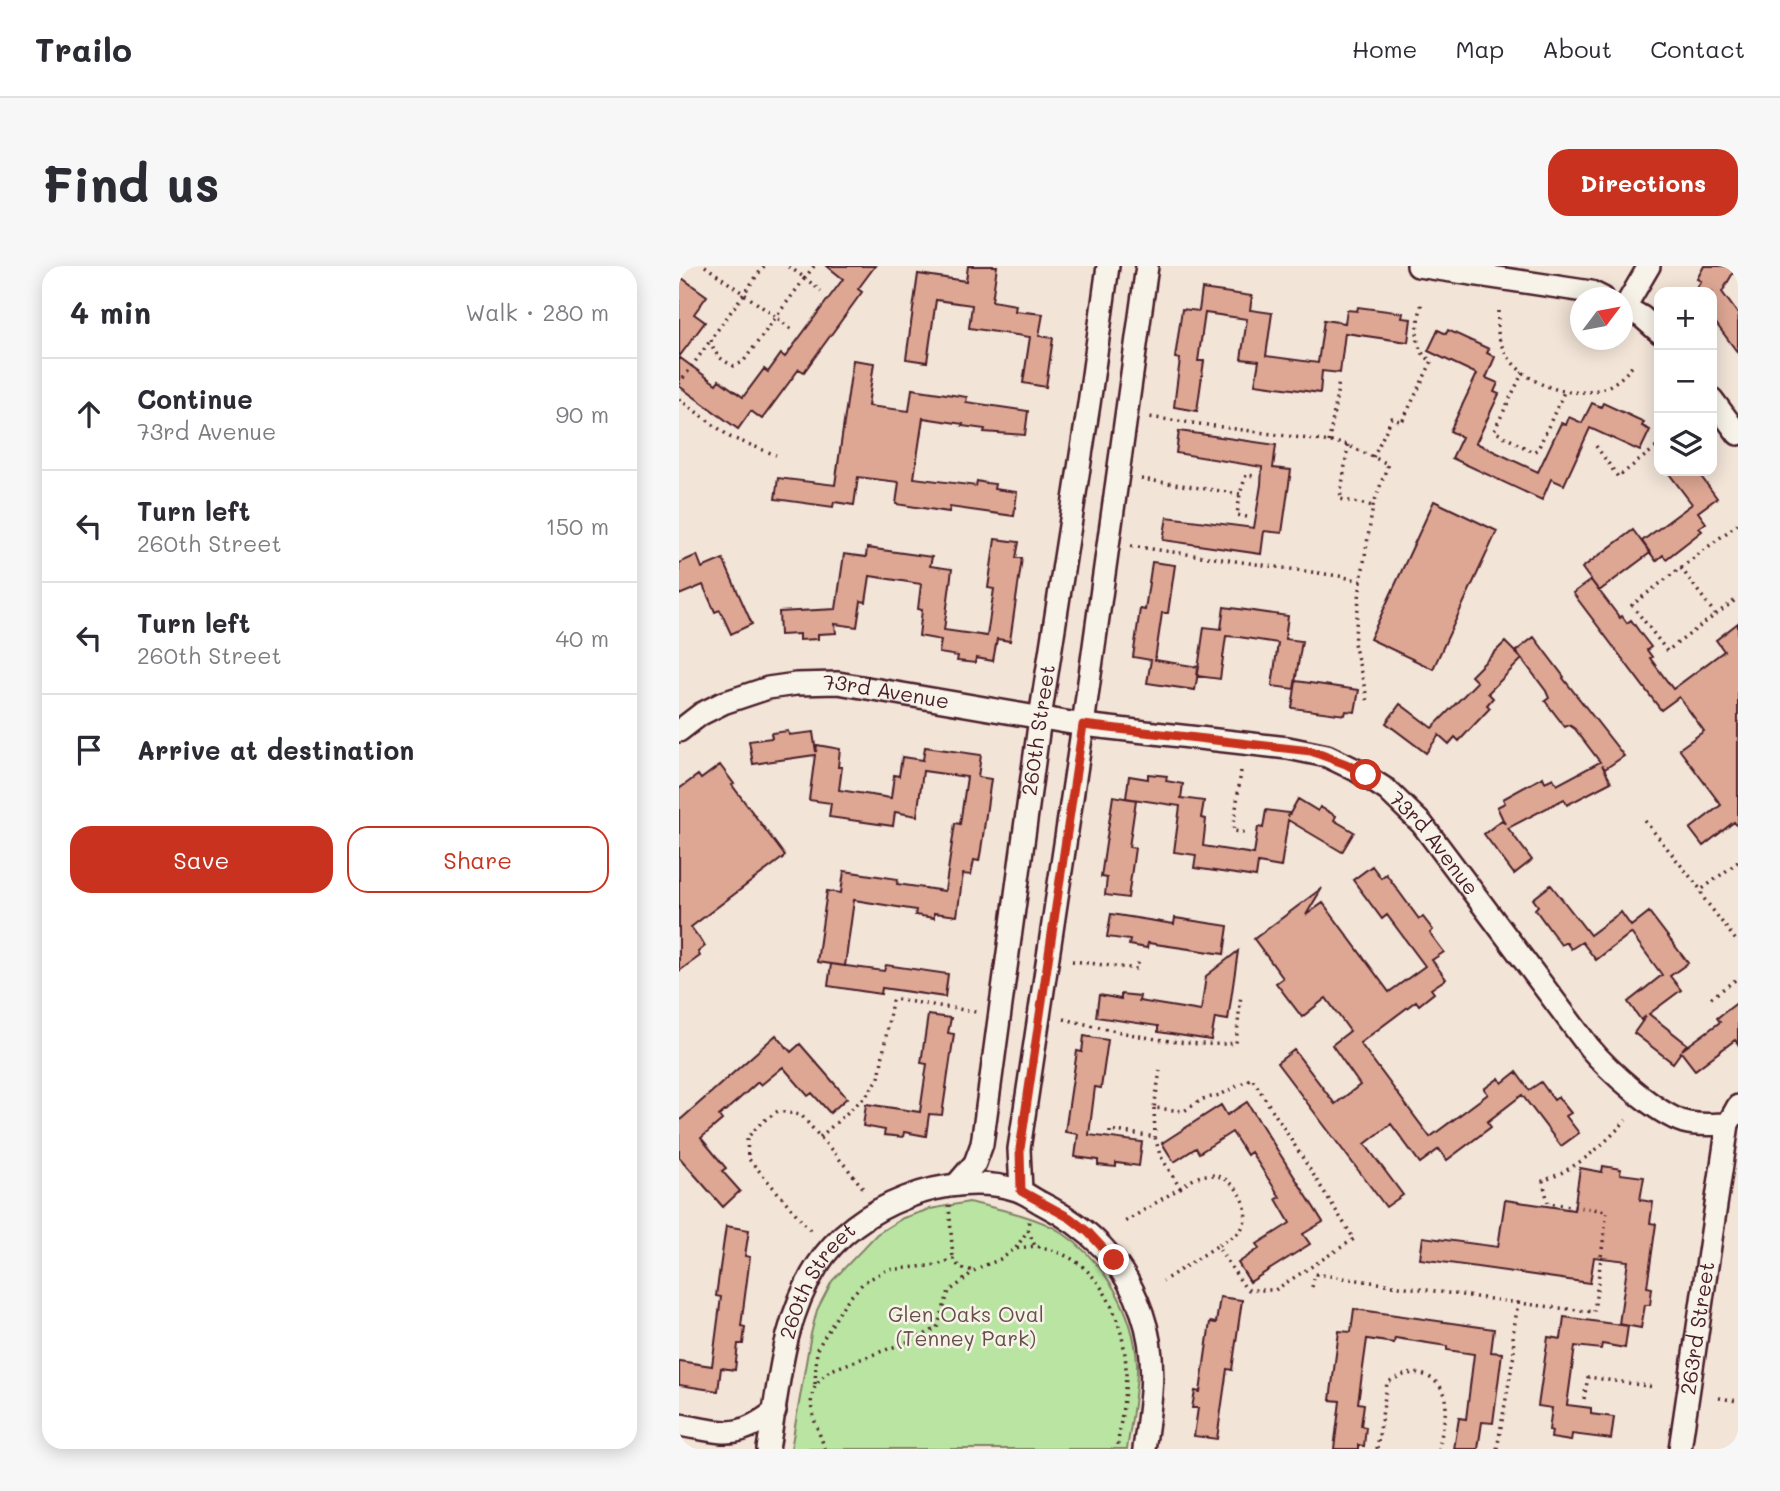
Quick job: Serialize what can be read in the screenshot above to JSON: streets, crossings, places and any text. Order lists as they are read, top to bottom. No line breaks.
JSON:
{"streets":{"street":["73rd Avenue","260th Street","263rd Street"]},"crossings":[["73rd Avenue","260th Street"],["73rd Avenue","263rd Street"]],"parks":["Glen Oaks Oval (Tenney Park)"],"north":"top right","page":{"header":"Trailo","nav":["Home","Map","About","Contact"],"buttons":["Directions",["Save","Share"]],"title":"Find us","heading":["4 min","Walk · 280 m"],"map_buttons":["+","−"],"list":[["Continue","73rd Avenue","90 m"],["Turn left","260th Street","150 m"],["Turn left","260th Street","40 m"],"Arrive at destination"]}}
